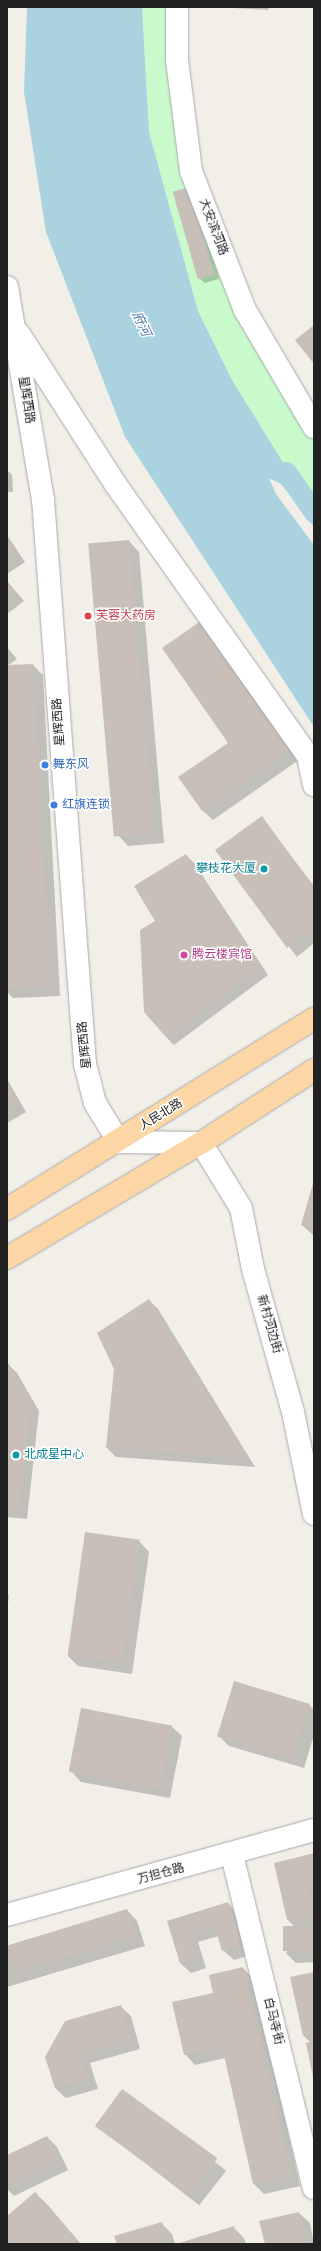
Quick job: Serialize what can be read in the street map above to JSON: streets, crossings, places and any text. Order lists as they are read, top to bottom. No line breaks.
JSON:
{"streets":{"main road":["人民北路"],"street":["大安滨河路","星辉西路","新村河边街","万担仓路","白马寺街"]},"crossings":[["星辉西路","人民北路"],["万担仓路","白马寺街"]],"water":["府河"],"places":["芙蓉大药房","舞东风","红旗连锁","攀枝花大厦","腾云楼宾馆","北成星中心"]}
